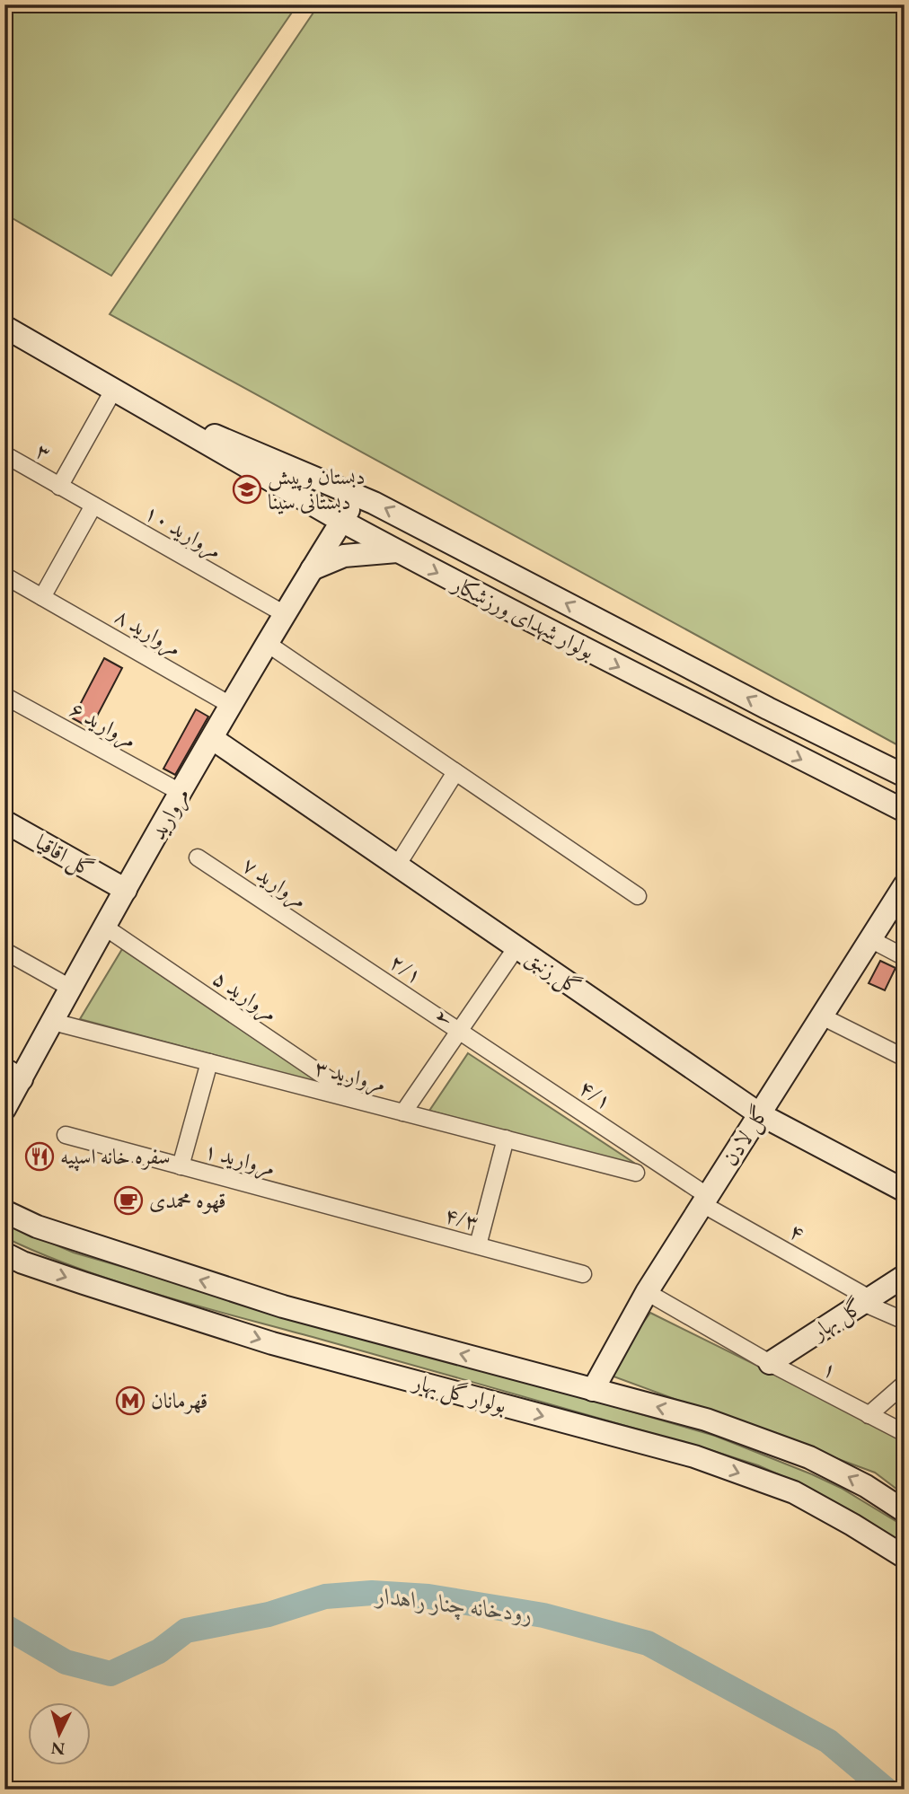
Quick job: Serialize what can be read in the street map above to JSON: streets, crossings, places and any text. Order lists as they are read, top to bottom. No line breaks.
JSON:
{"streets":{"main road":["بولوار شهدای ورزشکار","مروارید","گل اقاقیا","گل زنبق","گل لادن","گل بهار","بولوار گل بهار"],"street":["۳","مروارید ۱۰","مروارید ۸","مروارید ۶","مروارید ۷","۲/۱","مروارید ۵","۲","مروارید ۳","۴/۱","مروارید ۱","۴/۳","۴","۱"]},"crossings":[["۳","مروارید ۱۰"],["مروارید ۱۰","مروارید"],["بولوار شهدای ورزشکار","مروارید"],["مروارید ۸","مروارید"],["مروارید ۶","مروارید"],["مروارید","گل اقاقیا"],["مروارید","گل زنبق"],["مروارید","مروارید ۵"],["مروارید","مروارید ۳"],["مروارید ۷","۲/۱"],["۲/۱","۲"],["۲/۱","۴/۱"],["گل زنبق","۲"],["گل زنبق","گل لادن"],["مروارید ۵","مروارید ۳"],["۲","مروارید ۳"],["۲","۴/۱"],["۴/۱","گل لادن"],["۴/۱","۴"],["گل لادن","۴"],["گل لادن","بولوار گل بهار"],["مروارید ۱","۴/۳"],["۴","گل بهار"],["گل بهار","۱"]],"water":["رودخانه چنار راهدار"],"places":{"school or university":["دبستان وپیش دبستانی سینا"],"restaurant":["سفره خانه اسپیه"],"cafe":["قهوه محمدی"],"metro station":["قهرمانان"]},"north":"bottom"}
